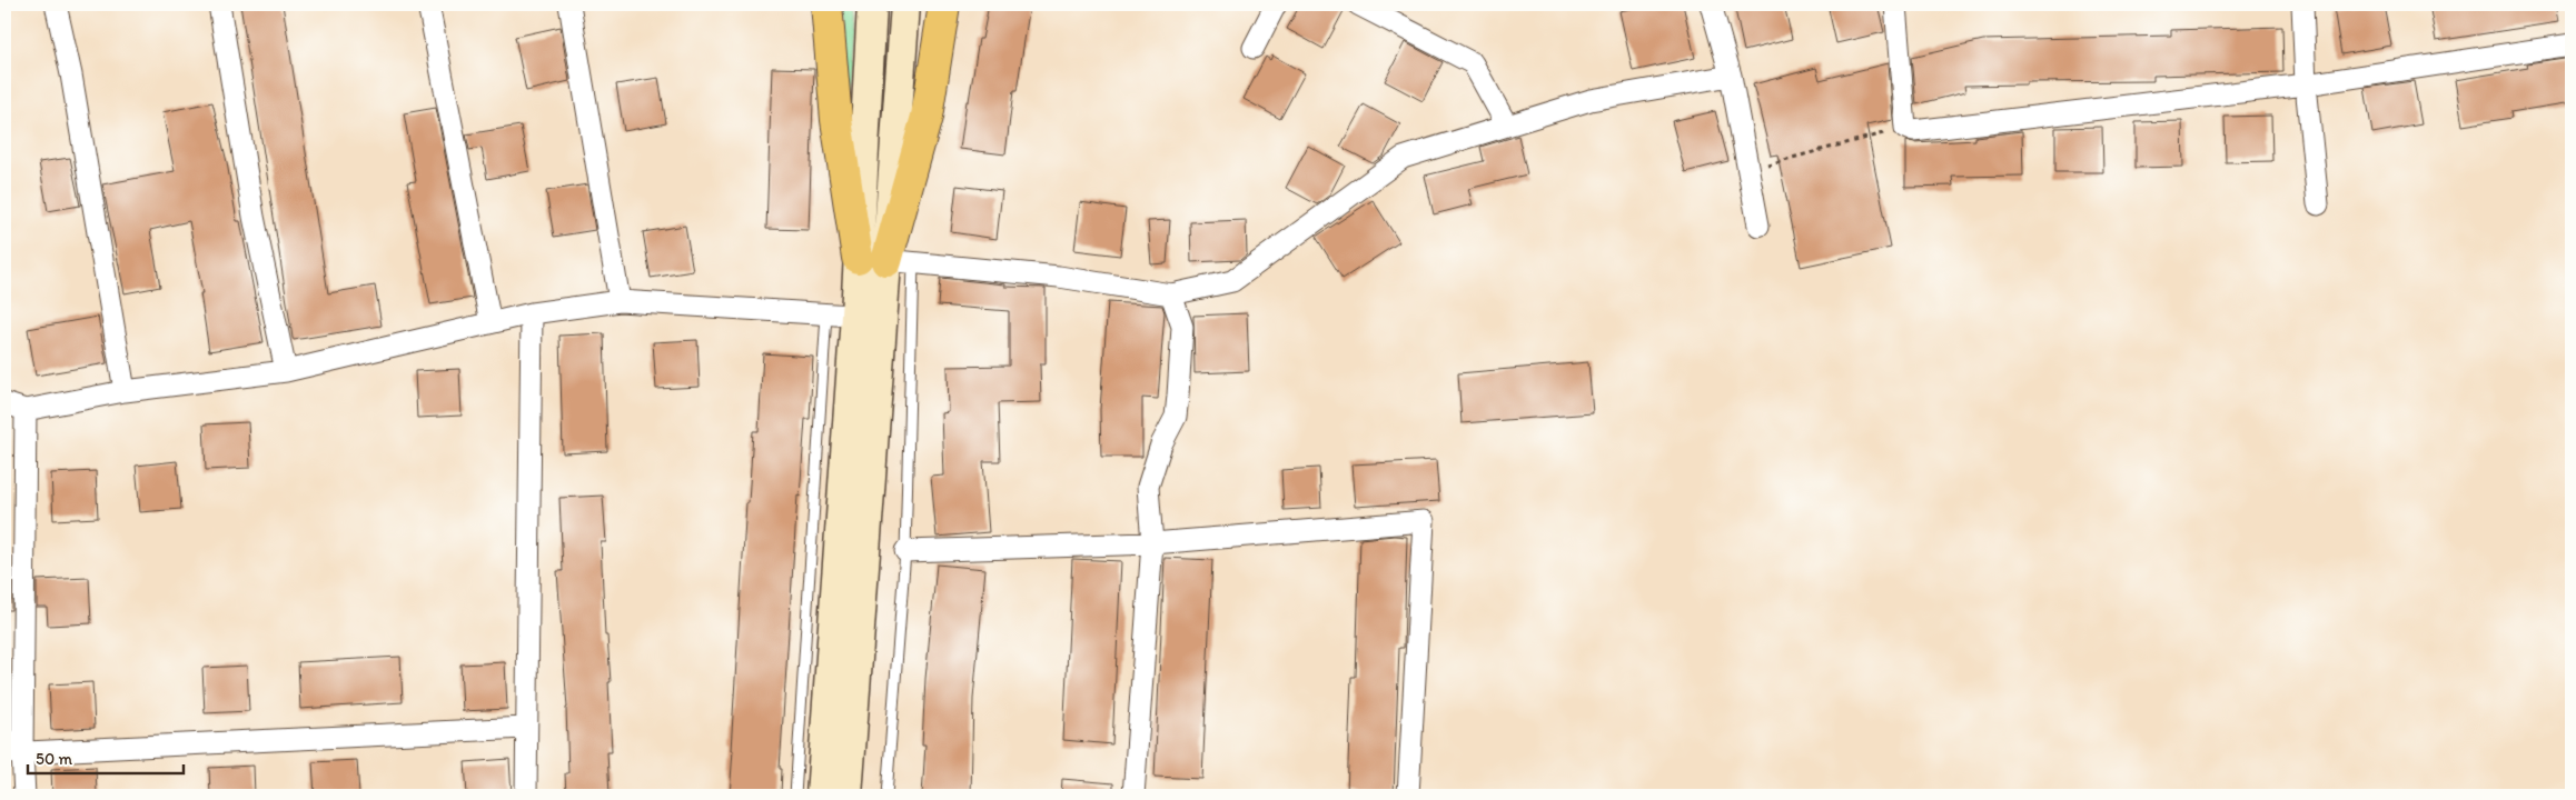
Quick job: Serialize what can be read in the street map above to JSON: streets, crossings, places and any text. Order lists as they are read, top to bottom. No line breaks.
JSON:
{"scale_bar":"50 m"}
